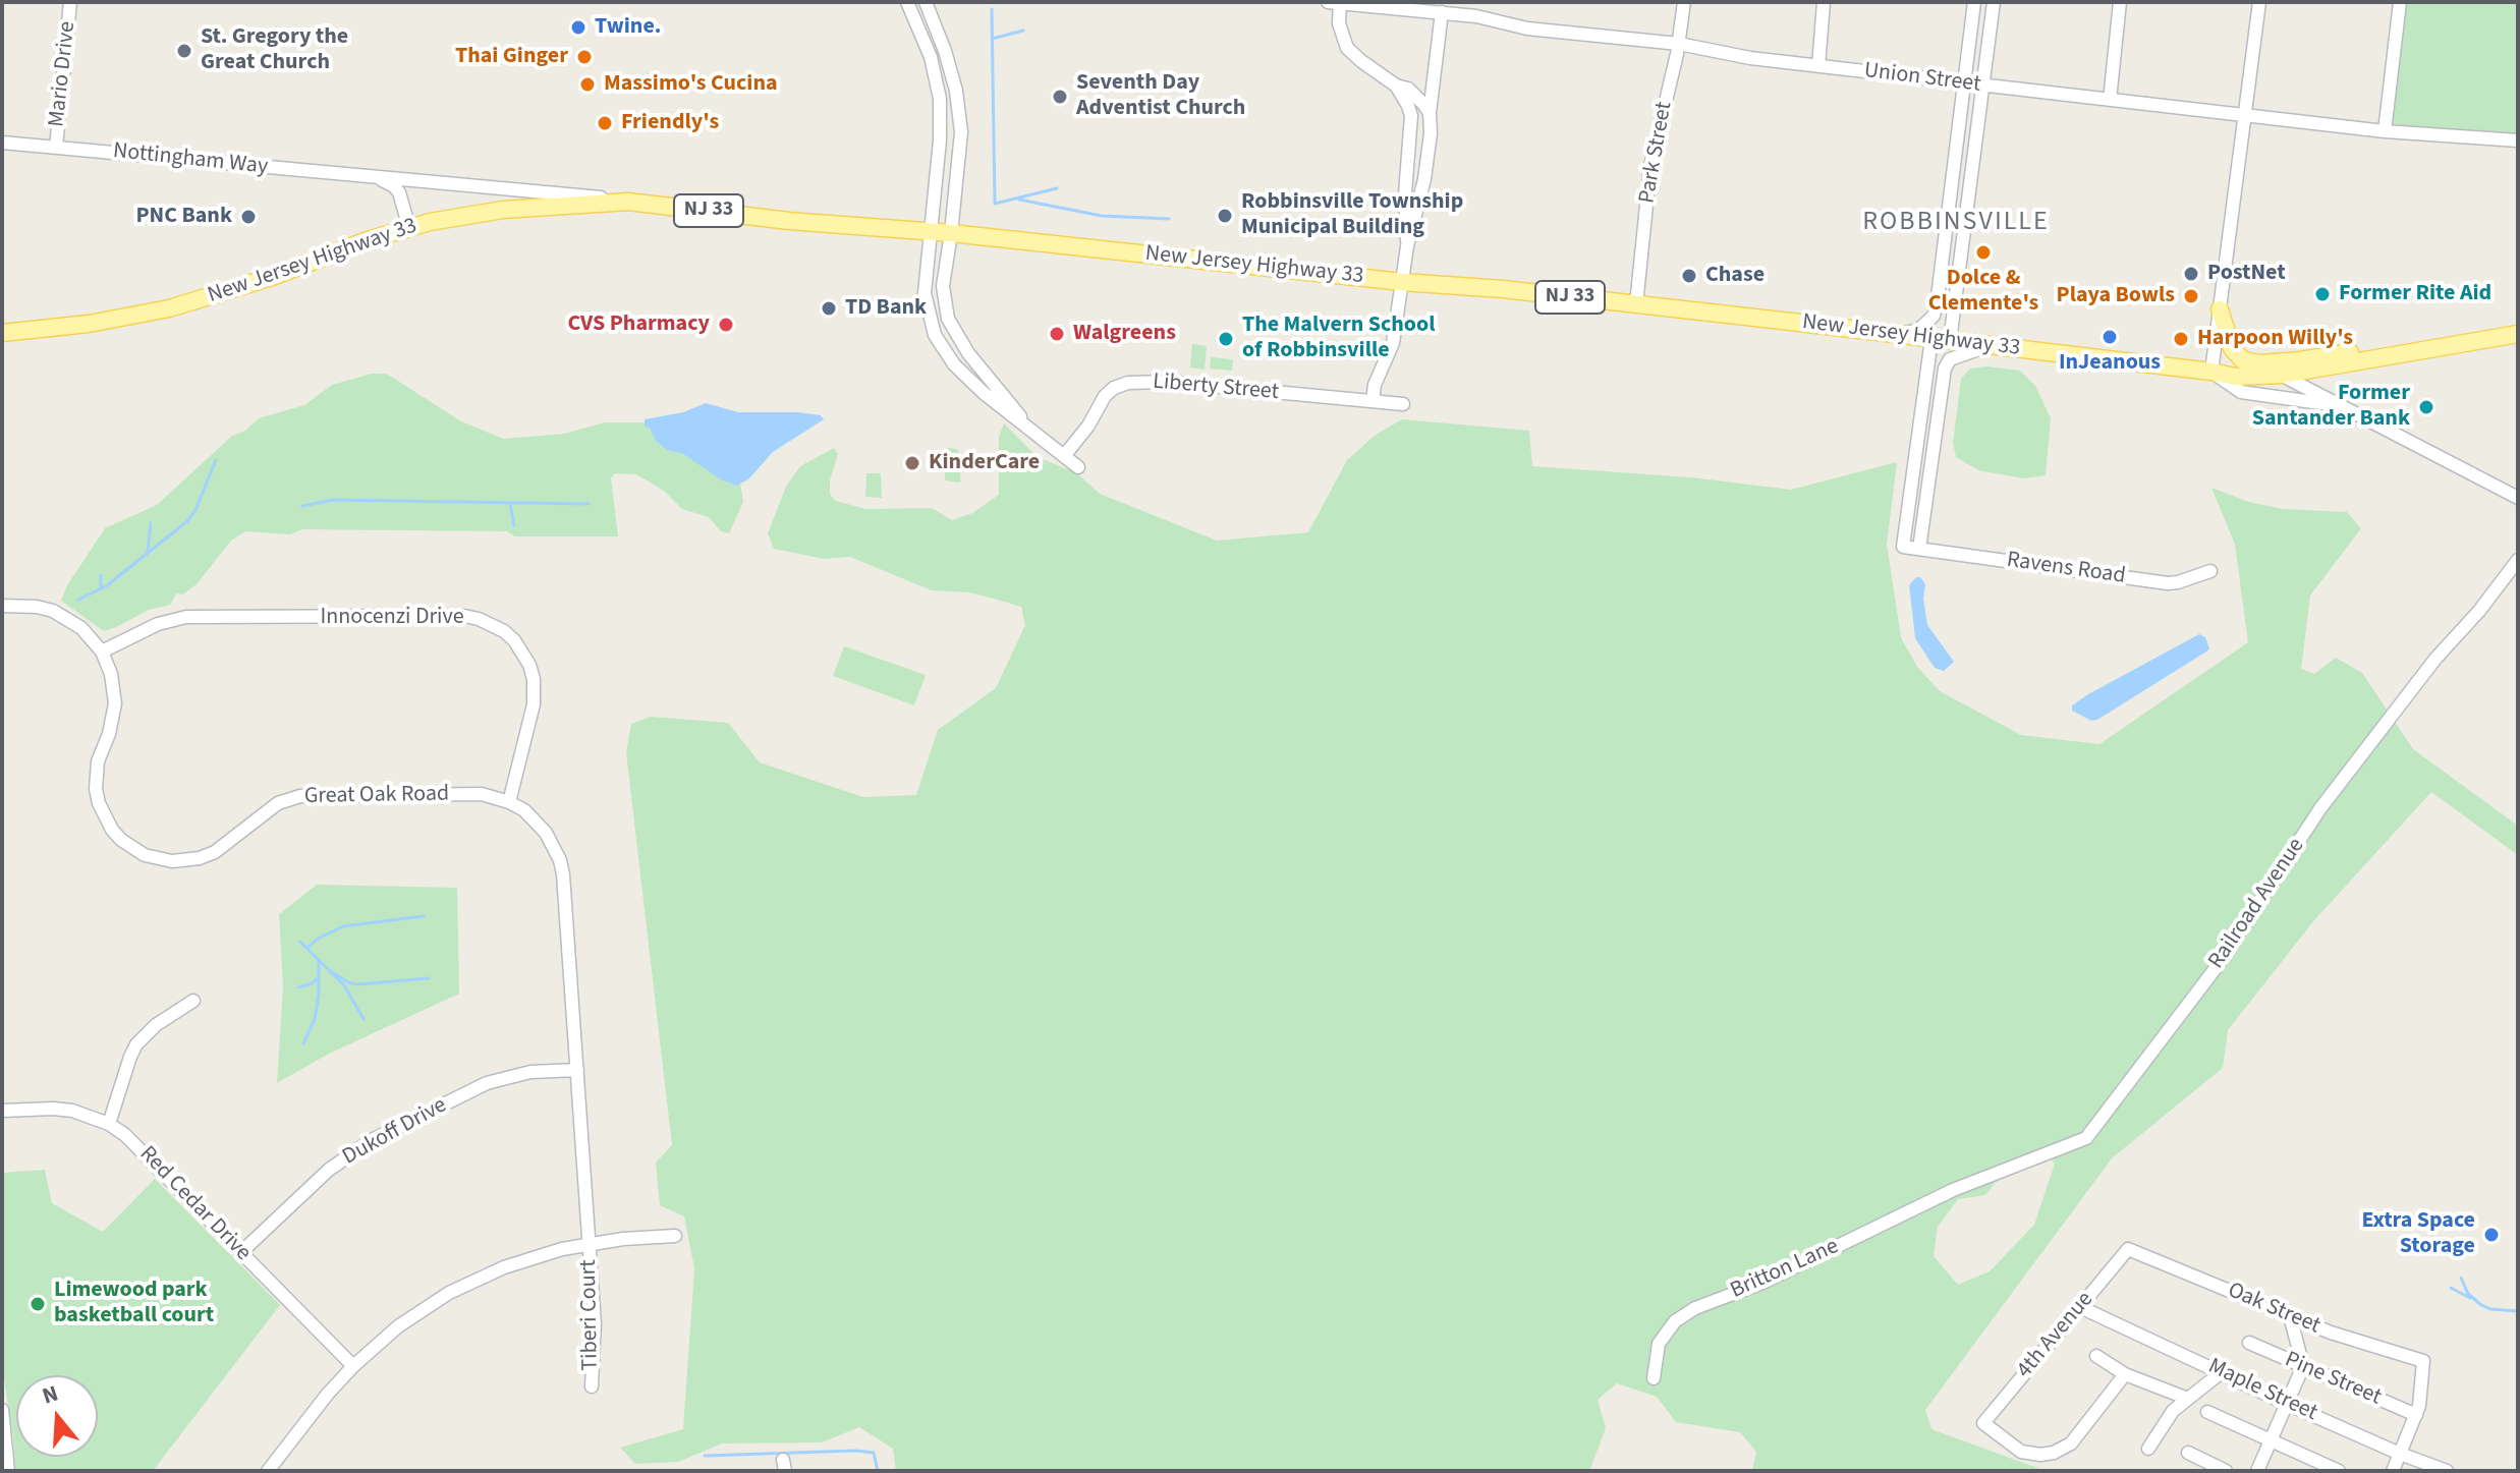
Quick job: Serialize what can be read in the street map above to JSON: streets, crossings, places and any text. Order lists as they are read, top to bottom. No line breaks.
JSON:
{"streets":{"main road":["NJ 33","New Jersey Highway 33"],"street":["Mario Drive","Union Street","Park Street","Nottingham Way","Liberty Street","Ravens Road","Innocenzi Drive","Great Oak Road","Railroad Avenue","Dukoff Drive","Red Cedar Drive","Britton Lane","Oak Street","Tiberi Court","4th Avenue","Pine Street","Maple Street"]},"crossings":[["Mario Drive","Nottingham Way"],["Union Street","Park Street"],["Park Street","New Jersey Highway 33"],["Nottingham Way","New Jersey Highway 33"],["Innocenzi Drive","Great Oak Road"],["Great Oak Road","Dukoff Drive"],["Great Oak Road","Tiberi Court"],["Railroad Avenue","Britton Lane"],["Dukoff Drive","Red Cedar Drive"],["Oak Street","4th Avenue"],["Oak Street","Pine Street"],["4th Avenue","Maple Street"]],"districts":["ROBBINSVILLE"],"places":["Twine.","St. Gregory the Great Church","Thai Ginger","Massimo's Cucina","Seventh Day Adventist Church","Friendly's","Robbinsville Township Municipal Building","PNC Bank","Dolce & Clemente's","PostNet","Chase","Former Rite Aid","Playa Bowls","TD Bank","CVS Pharmacy","Walgreens","InJeanous","The Malvern School of Robbinsville","Harpoon Willy's","Former Santander Bank","KinderCare","Extra Space Storage","Limewood park basketball court"],"north":"top"}
